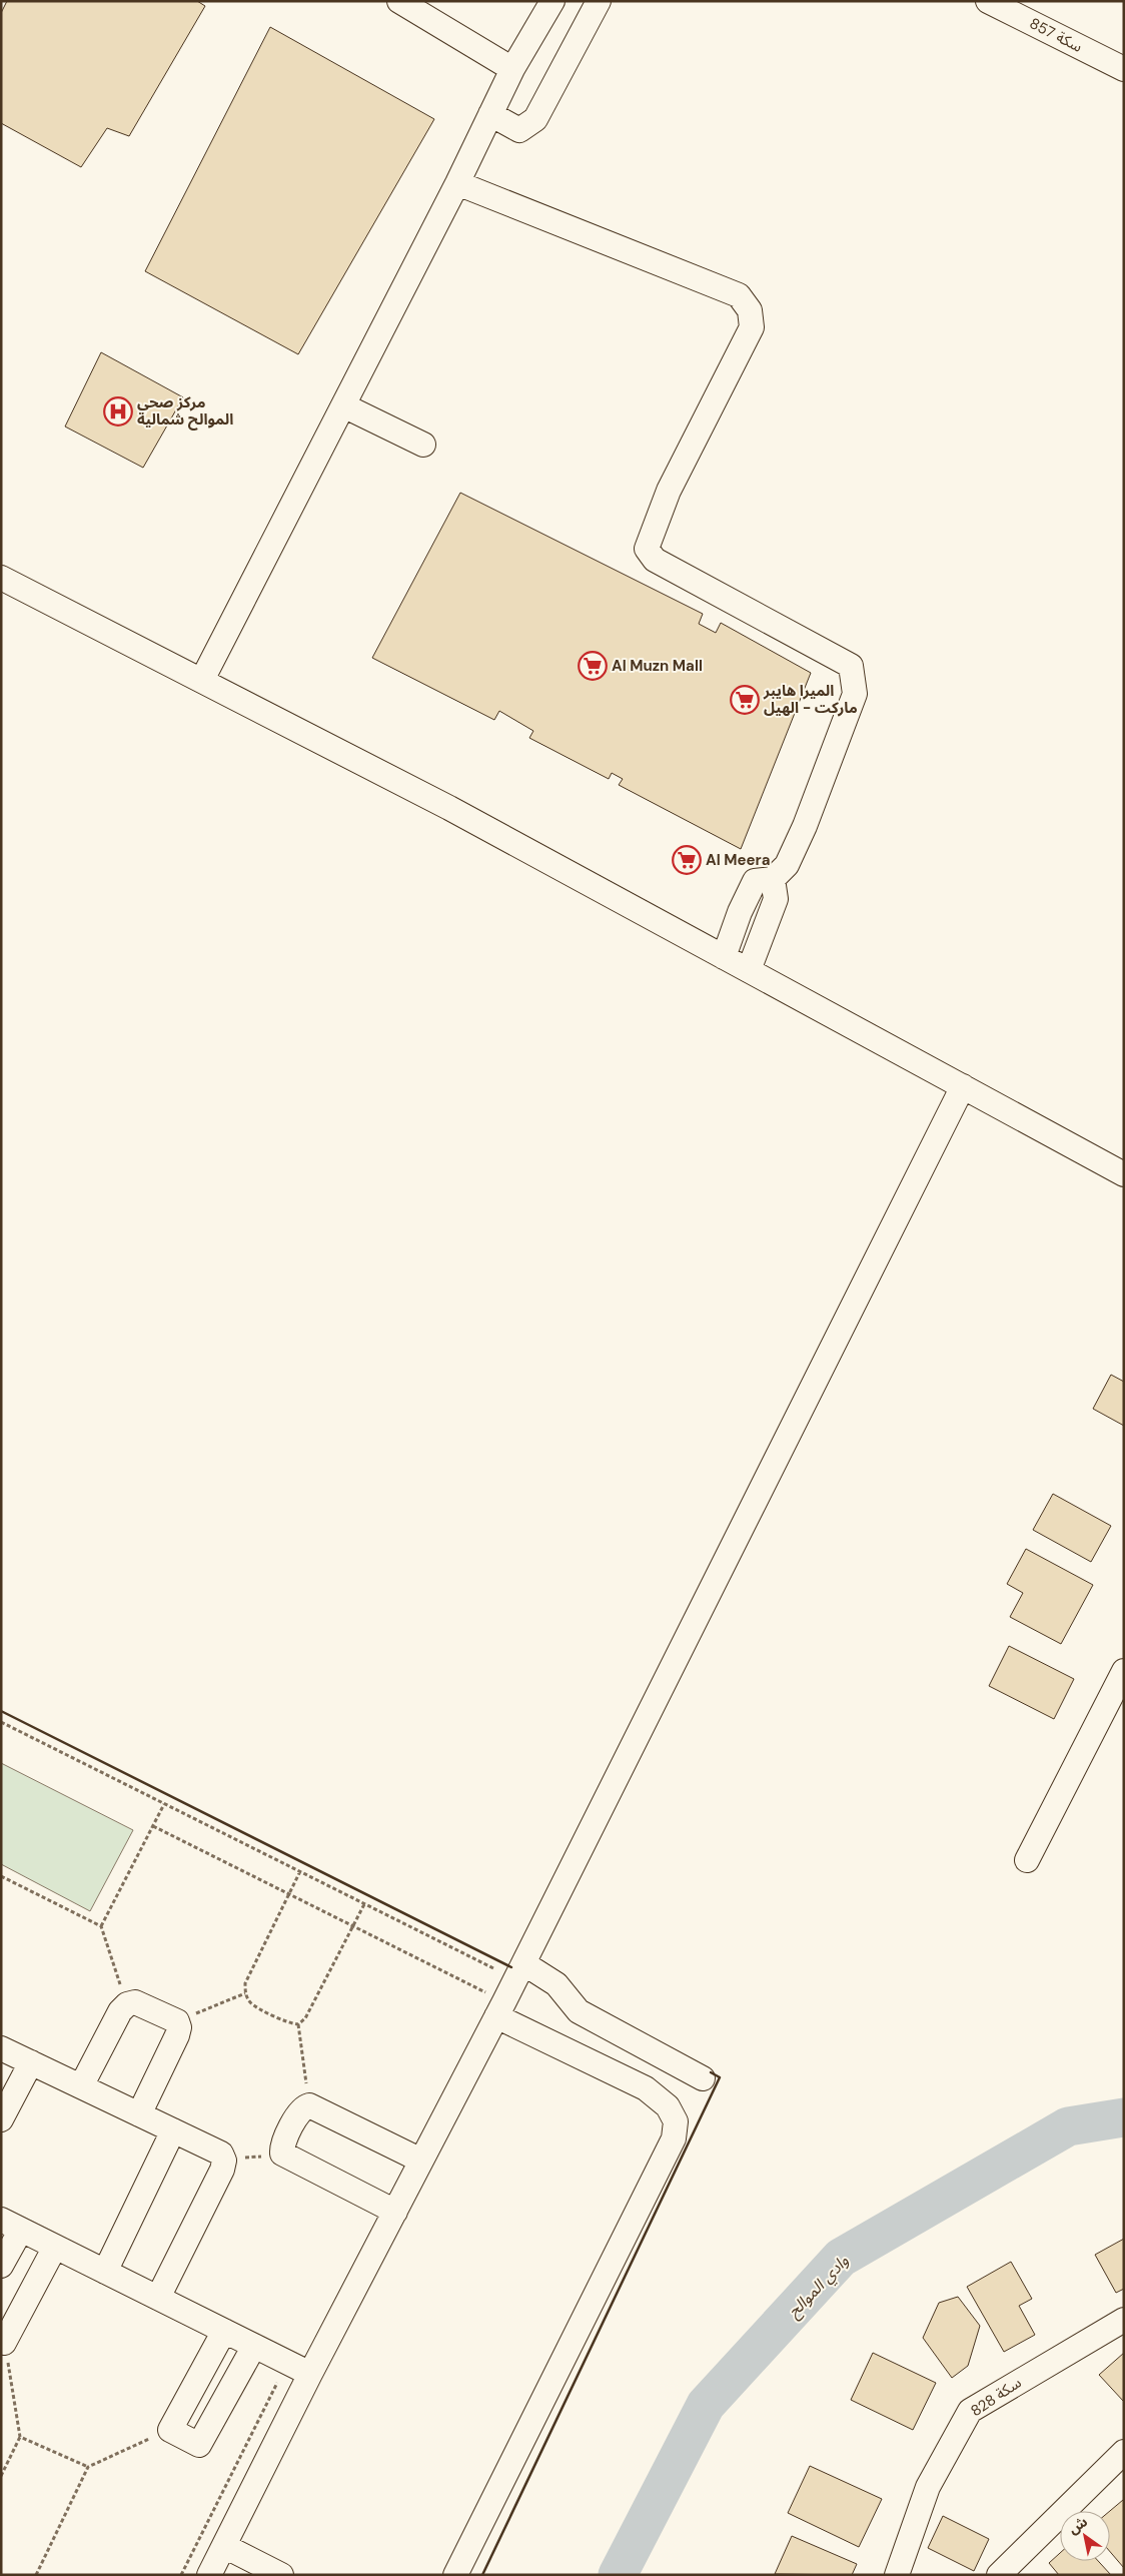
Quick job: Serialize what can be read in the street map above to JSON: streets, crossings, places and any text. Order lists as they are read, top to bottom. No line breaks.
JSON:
{"streets":{"street":["سكة 857","سكة 828"]},"water":["وادي الموالح"],"places":{"hospital":["مركز صحي الموالح شمالية"],"supermarket":["Al Muzn Mall","الميرا هايبر ماركت - الهيل","Al Meera"]},"north":"top left"}
